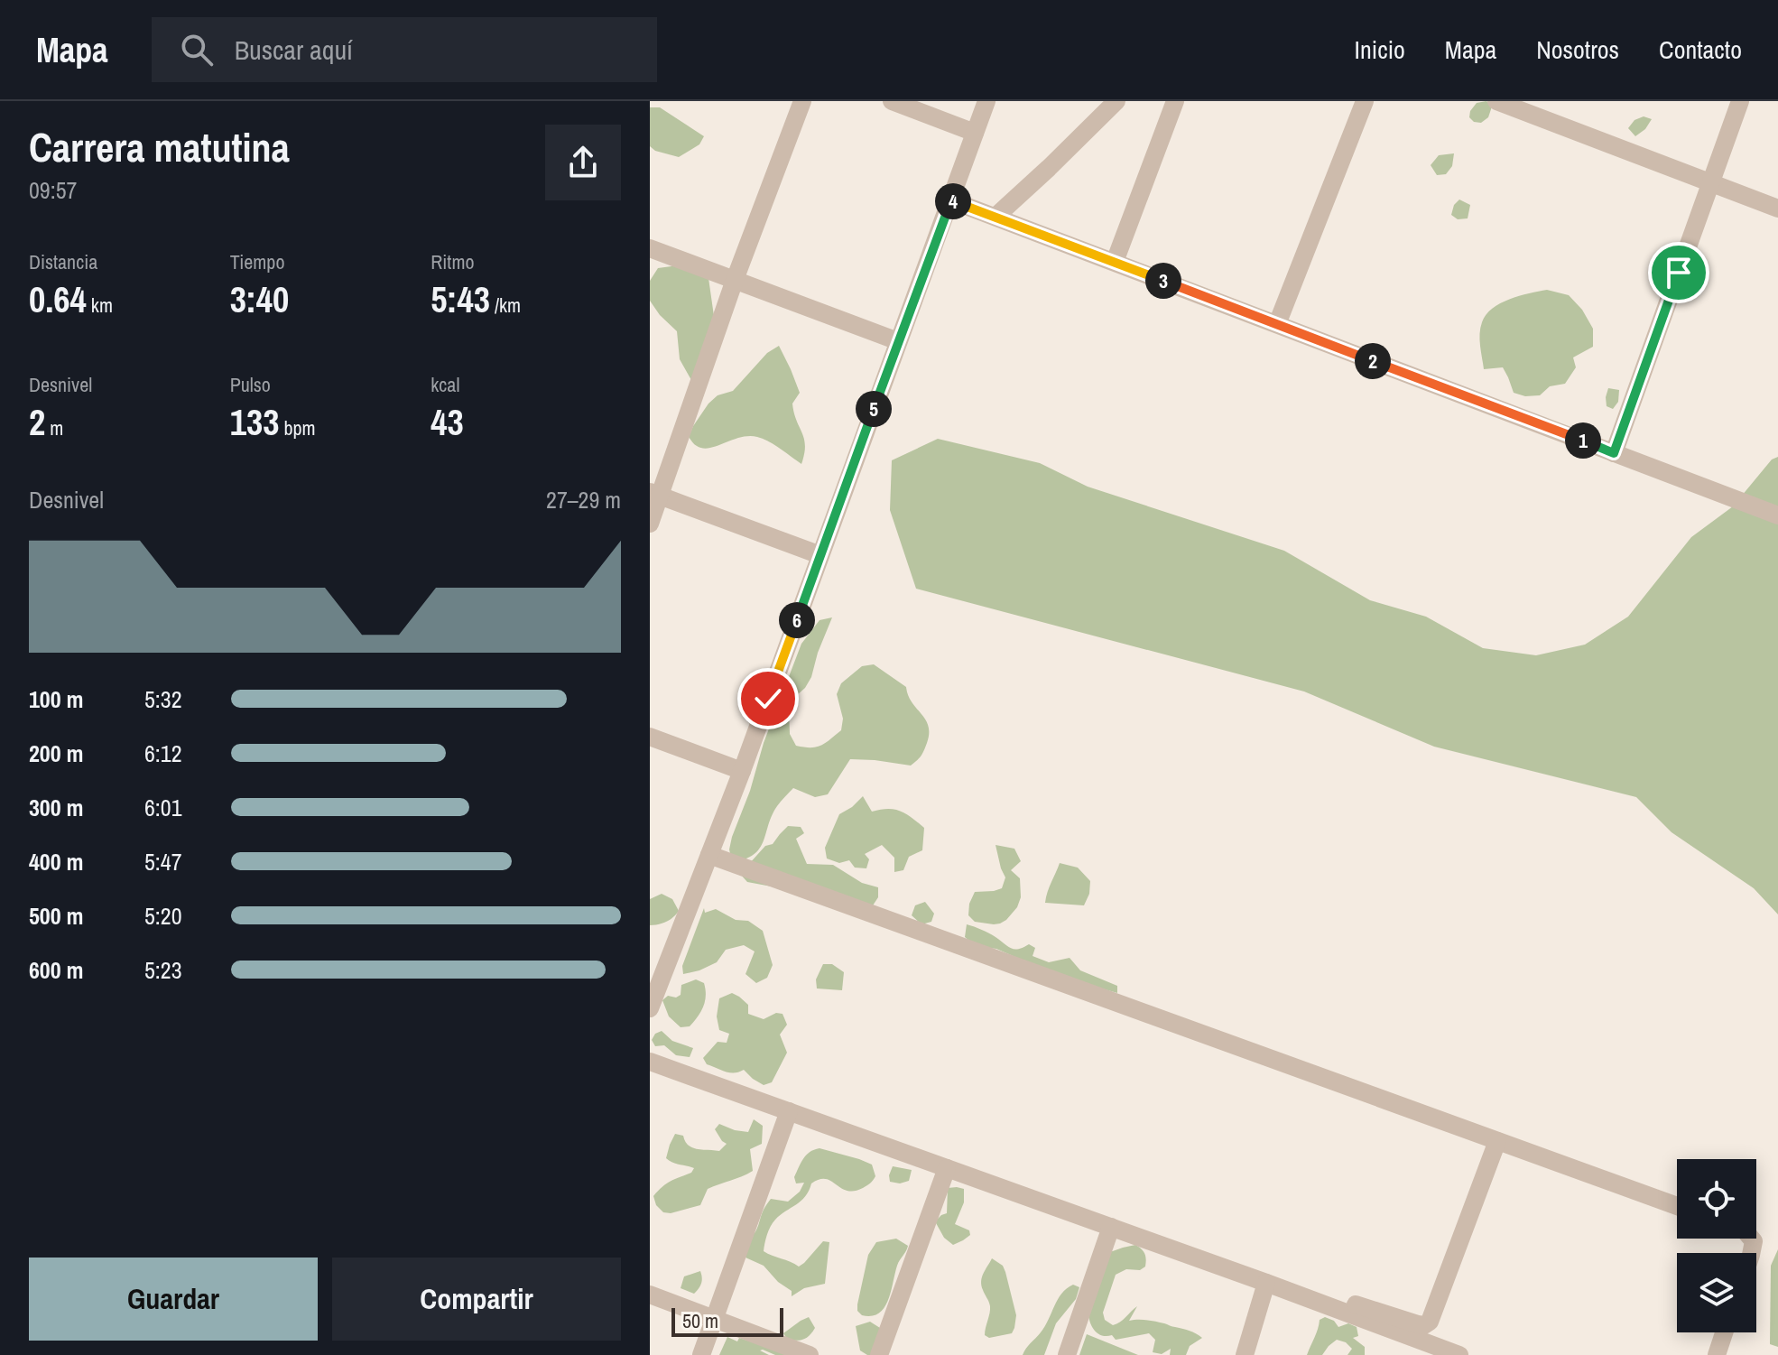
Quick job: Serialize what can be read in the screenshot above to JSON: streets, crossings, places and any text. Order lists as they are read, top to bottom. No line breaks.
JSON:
{"scale_bar":"50 m","page":{"header":"Mapa","search":"Buscar aquí","nav":["Inicio","Mapa","Nosotros","Contacto"],"heading":["Carrera matutina","09:57"],"pins":["4","3","2","5","1","6"],"stats":[["Distancia","0.64 km"],["Tiempo","3:40"],["Ritmo","5:43 /km"],["Desnivel","2 m"],["Pulso","133 bpm"],["kcal","43"]],"chart":["Desnivel","27–29 m"],"list":[{"name":"100 m","note":"5:32"},{"name":"200 m","note":"6:12"},{"name":"300 m","note":"6:01"},{"name":"400 m","note":"5:47"},{"name":"500 m","note":"5:20"},{"name":"600 m","note":"5:23"}],"buttons":["Guardar","Compartir"],"scale":"50 m"}}
